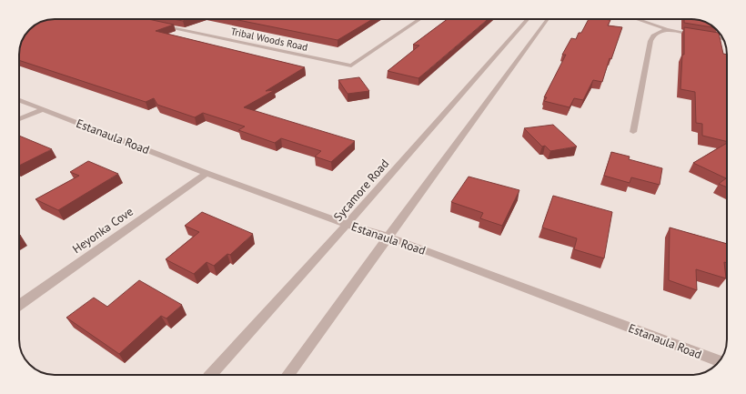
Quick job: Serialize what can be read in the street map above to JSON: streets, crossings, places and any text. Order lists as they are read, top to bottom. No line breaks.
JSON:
{"streets":{"street":["Tribal Woods Road","Estanaula Road","Sycamore Road","Heyonka Cove"]},"crossings":[["Estanaula Road","Sycamore Road"],["Estanaula Road","Heyonka Cove"]]}
